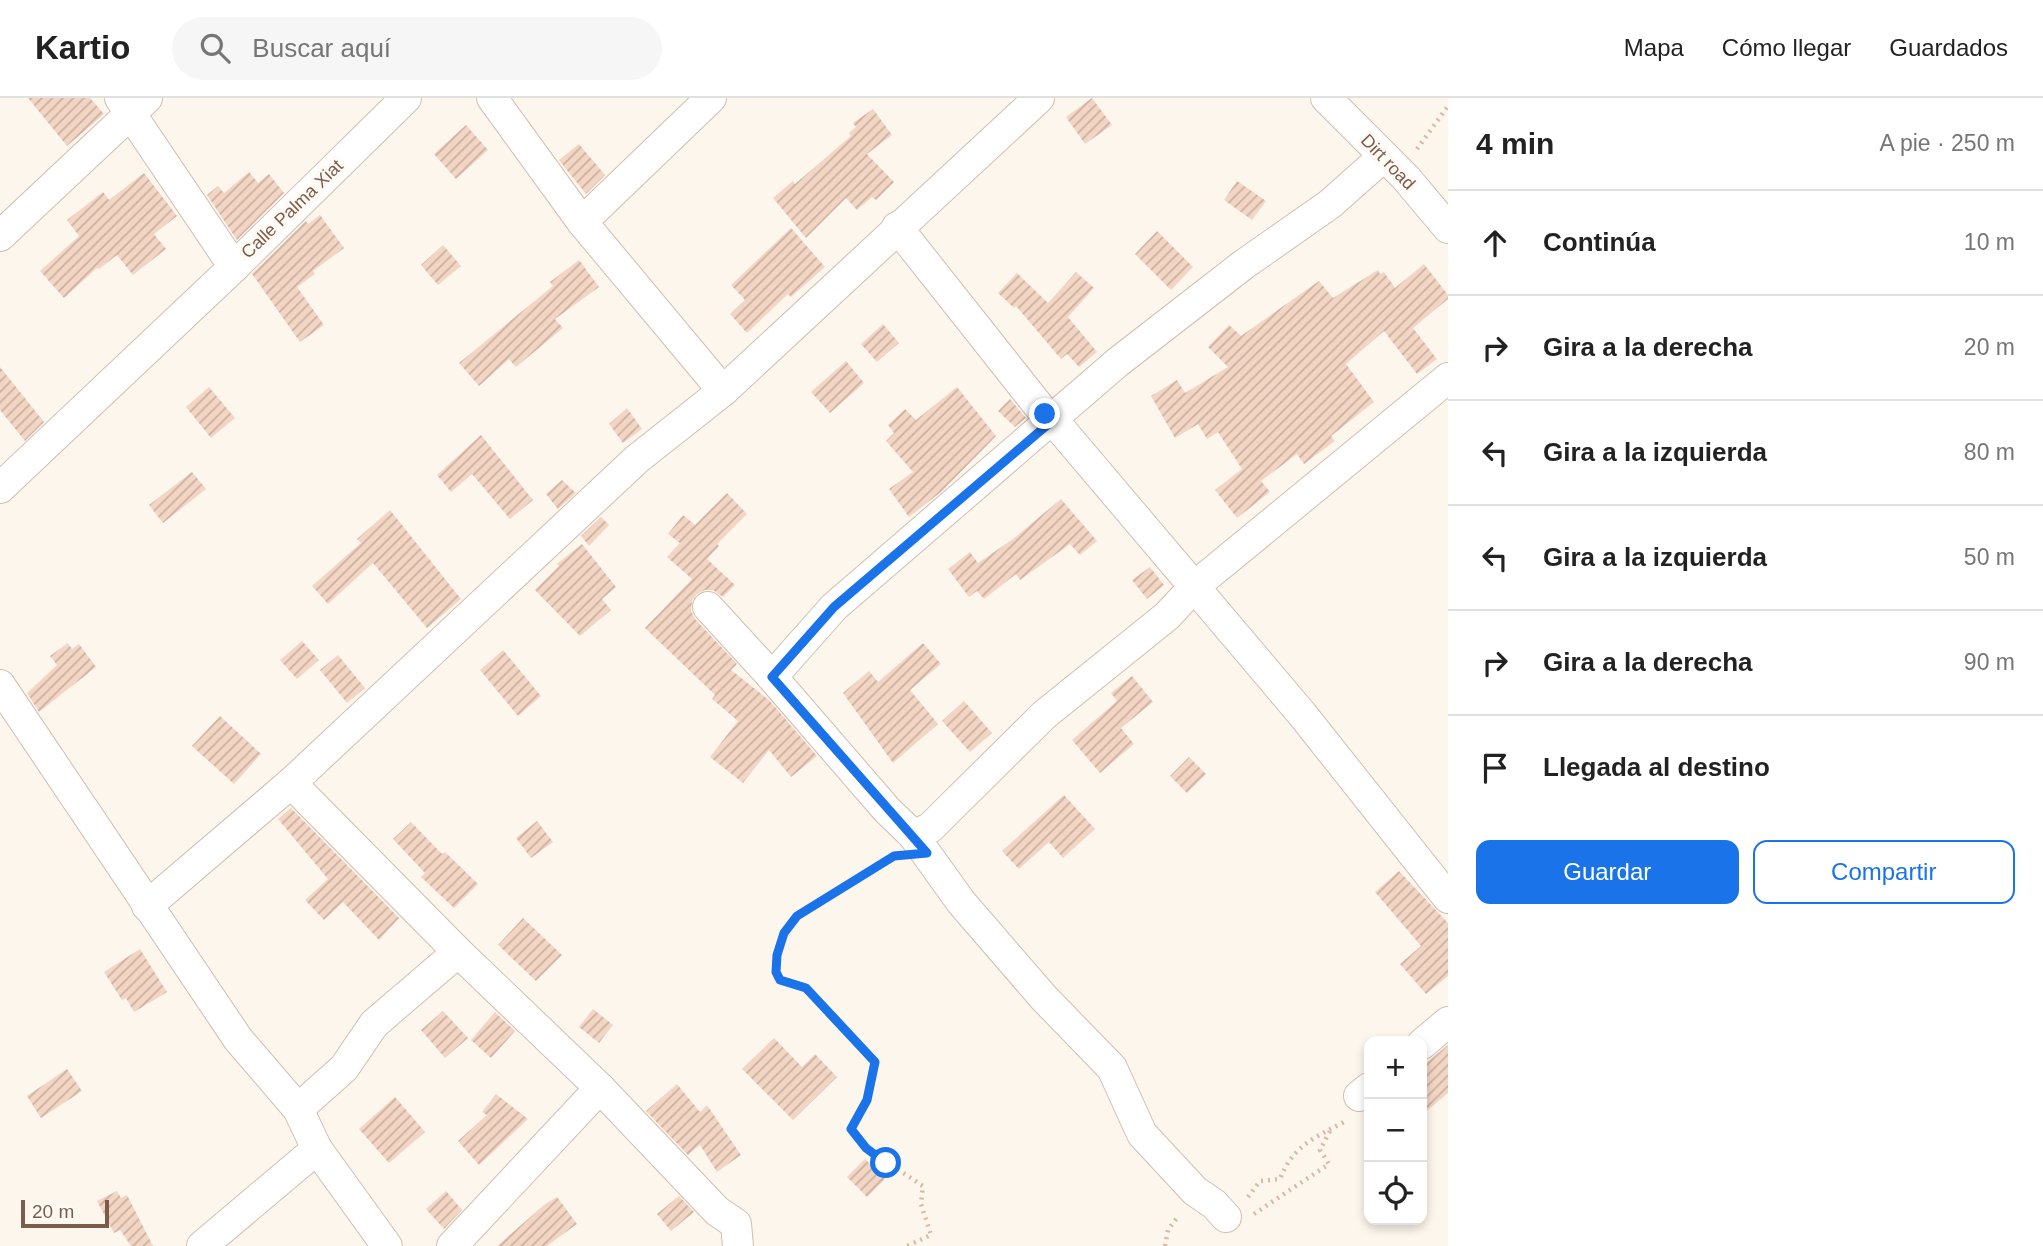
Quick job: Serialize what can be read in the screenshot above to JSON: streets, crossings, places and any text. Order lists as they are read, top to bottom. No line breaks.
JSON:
{"streets":{"street":["Dirt road","Calle Palma Xiat"]},"scale_bar":"20 m","page":{"header":"Kartio","search":"Buscar aquí","nav":["Mapa","Cómo llegar","Guardados"],"heading":["4 min","A pie · 250 m"],"list":[["Continúa","10 m"],["Gira a la derecha","20 m"],["Gira a la izquierda","80 m"],["Gira a la izquierda","50 m"],["Gira a la derecha","90 m"],"Llegada al destino"],"buttons":["Guardar","Compartir"],"map_buttons":["+","−"],"scale":"20 m"}}
